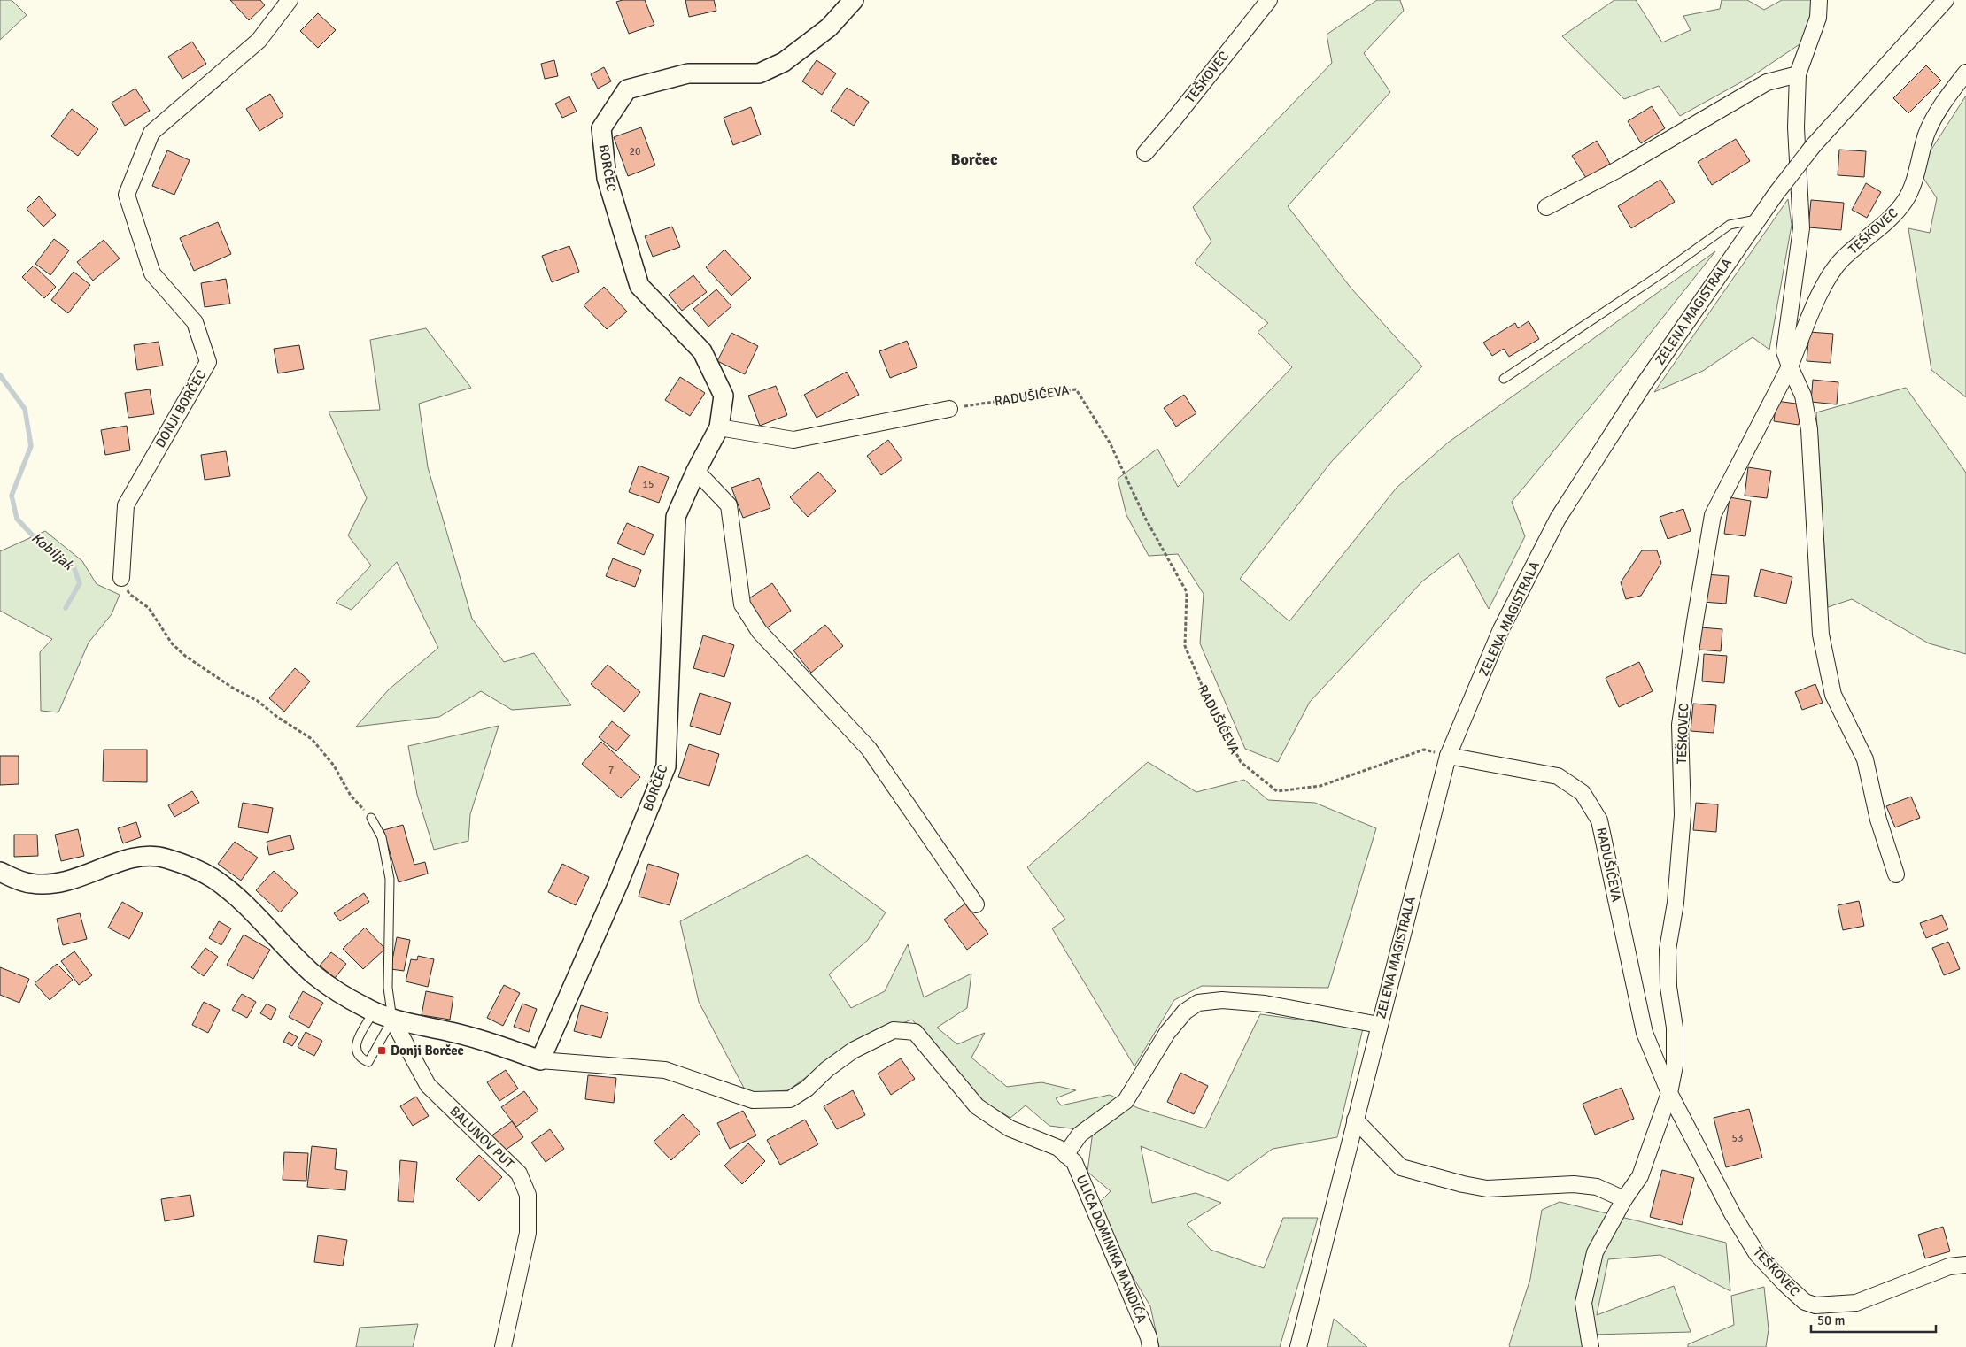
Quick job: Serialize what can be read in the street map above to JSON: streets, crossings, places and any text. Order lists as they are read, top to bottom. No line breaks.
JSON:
{"streets":{"street":["TEŠKOVEC","BORČEC","ZELENA MAGISTRALA","RADUŠIĆEVA","DONJI BORČEC","BALUNOV PUT","ULICA DOMINIKA MANDIĆA"]},"crossings":[["TEŠKOVEC","RADUŠIĆEVA"],["BORČEC","ULICA DOMINIKA MANDIĆA"],["ZELENA MAGISTRALA","RADUŠIĆEVA"],["BALUNOV PUT","ULICA DOMINIKA MANDIĆA"]],"districts":["Borčec"],"water":["Kobiljak"],"places":{"transit":["Donji Borčec"]},"house_numbers":["20","15","7","53"],"scale_bar":"50 m"}
